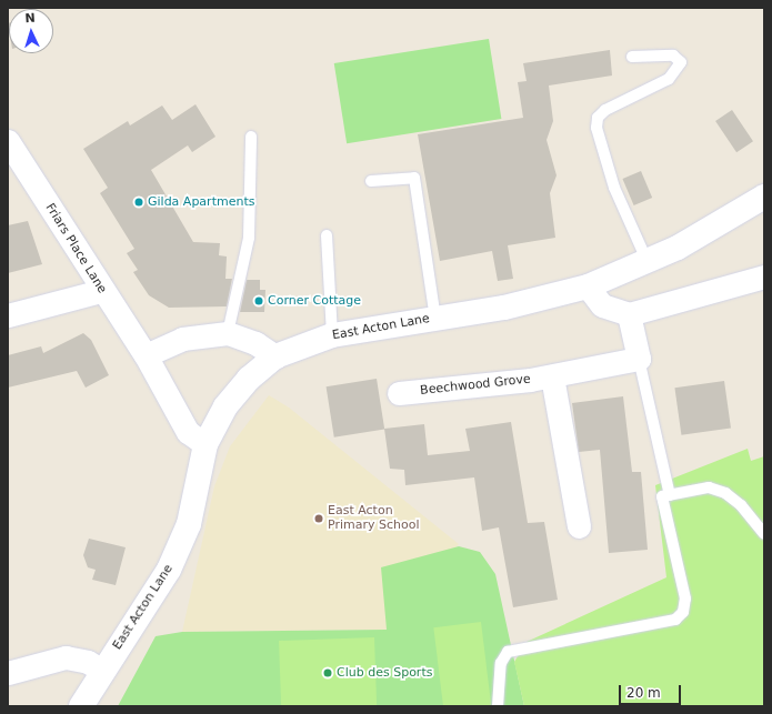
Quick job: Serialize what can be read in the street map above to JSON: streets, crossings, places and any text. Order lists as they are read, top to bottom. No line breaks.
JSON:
{"streets":{"street":["Friars Place Lane","East Acton Lane","Beechwood Grove"]},"crossings":[["Friars Place Lane","East Acton Lane"]],"places":["Gilda Apartments","Corner Cottage","East Acton Primary School","Club des Sports"],"scale_bar":"20 m","north":"top"}
